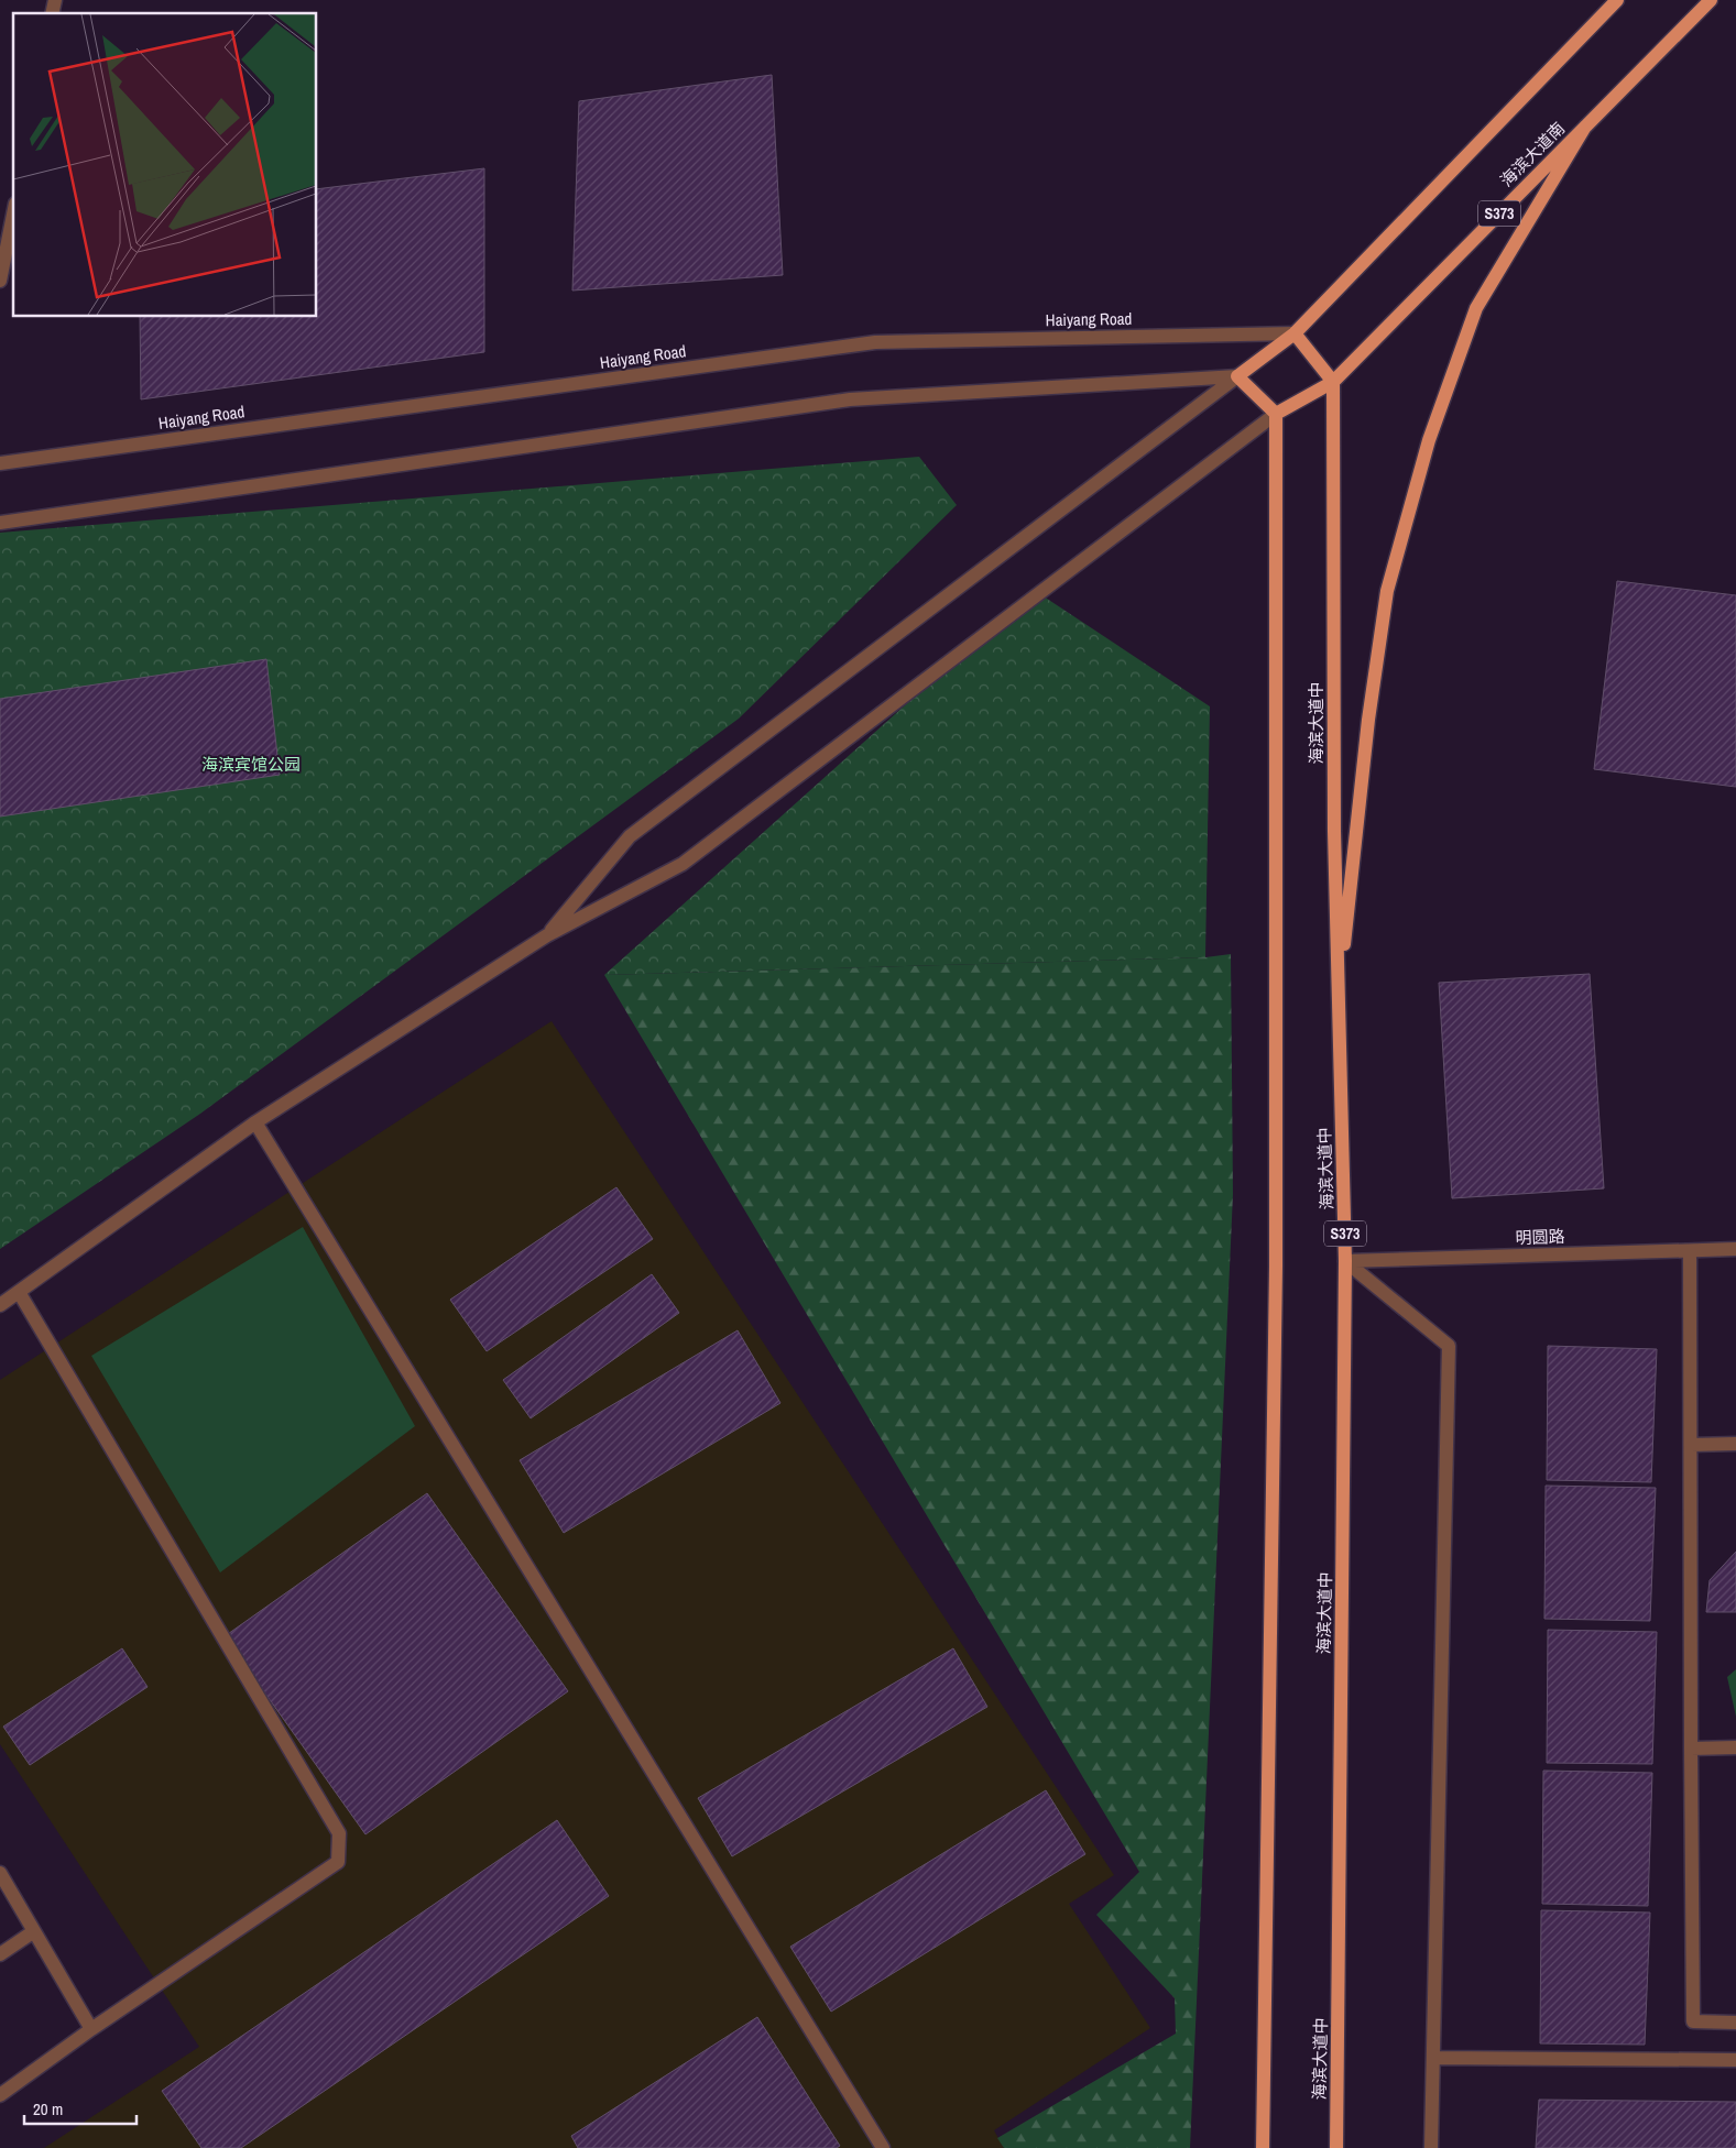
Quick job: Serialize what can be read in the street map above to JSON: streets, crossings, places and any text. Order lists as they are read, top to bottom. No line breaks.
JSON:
{"streets":{"main road":["海滨大道南","S373","海滨大道中"],"street":["Haiyang Road","明圆路"]},"crossings":[["海滨大道南","海滨大道中"],["海滨大道中","明圆路"]],"parks":["海滨宾馆公园"],"scale_bar":"20 m"}
